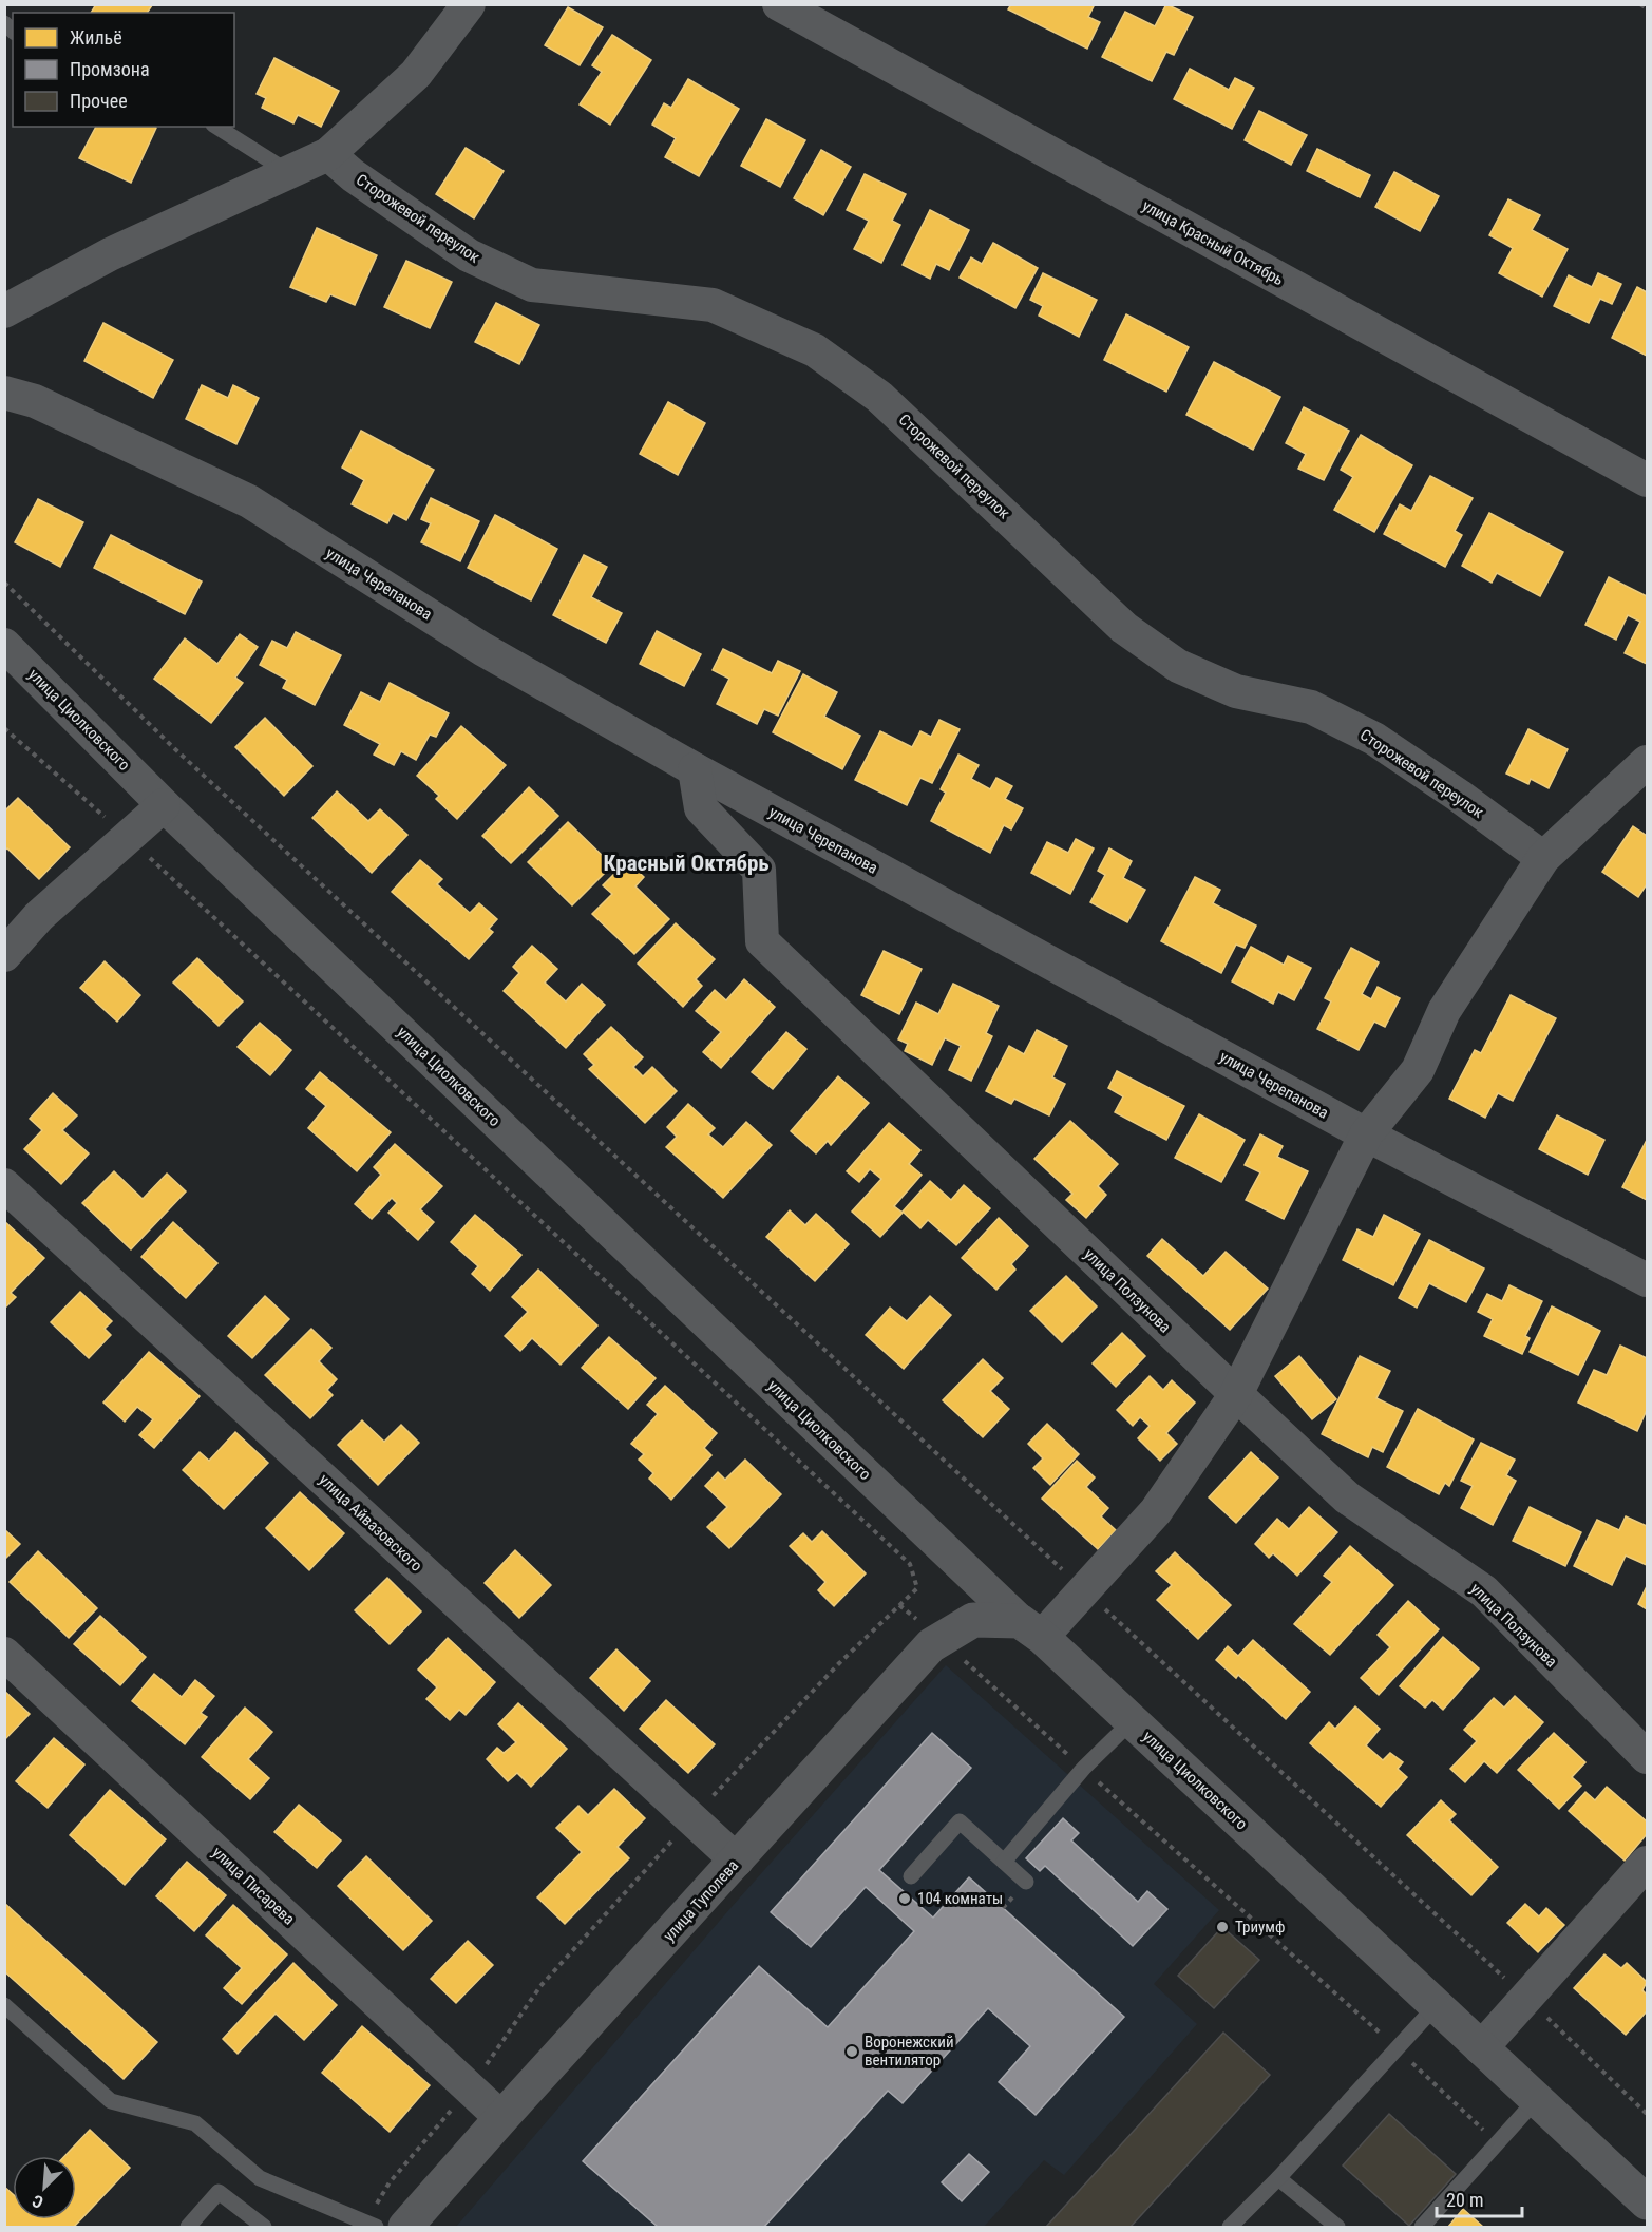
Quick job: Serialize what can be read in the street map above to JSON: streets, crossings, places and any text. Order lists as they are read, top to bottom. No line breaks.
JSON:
{"streets":{"street":["Сторожевой переулок","улица Красный Октябрь","улица Черепанова","улица Циолковского","улица Ползунова","улица Айвазовского","улица Писарева","улица Туполева"]},"crossings":[["улица Черепанова","улица Ползунова"],["улица Циолковского","улица Туполева"],["улица Айвазовского","улица Туполева"],["улица Писарева","улица Туполева"]],"districts":["Красный Октябрь"],"places":["104 комнаты","Триумф","Воронежский вентилятор"],"legend":["Жильё","Промзона","Прочее"],"scale_bar":"20 m","north":"bottom left"}
